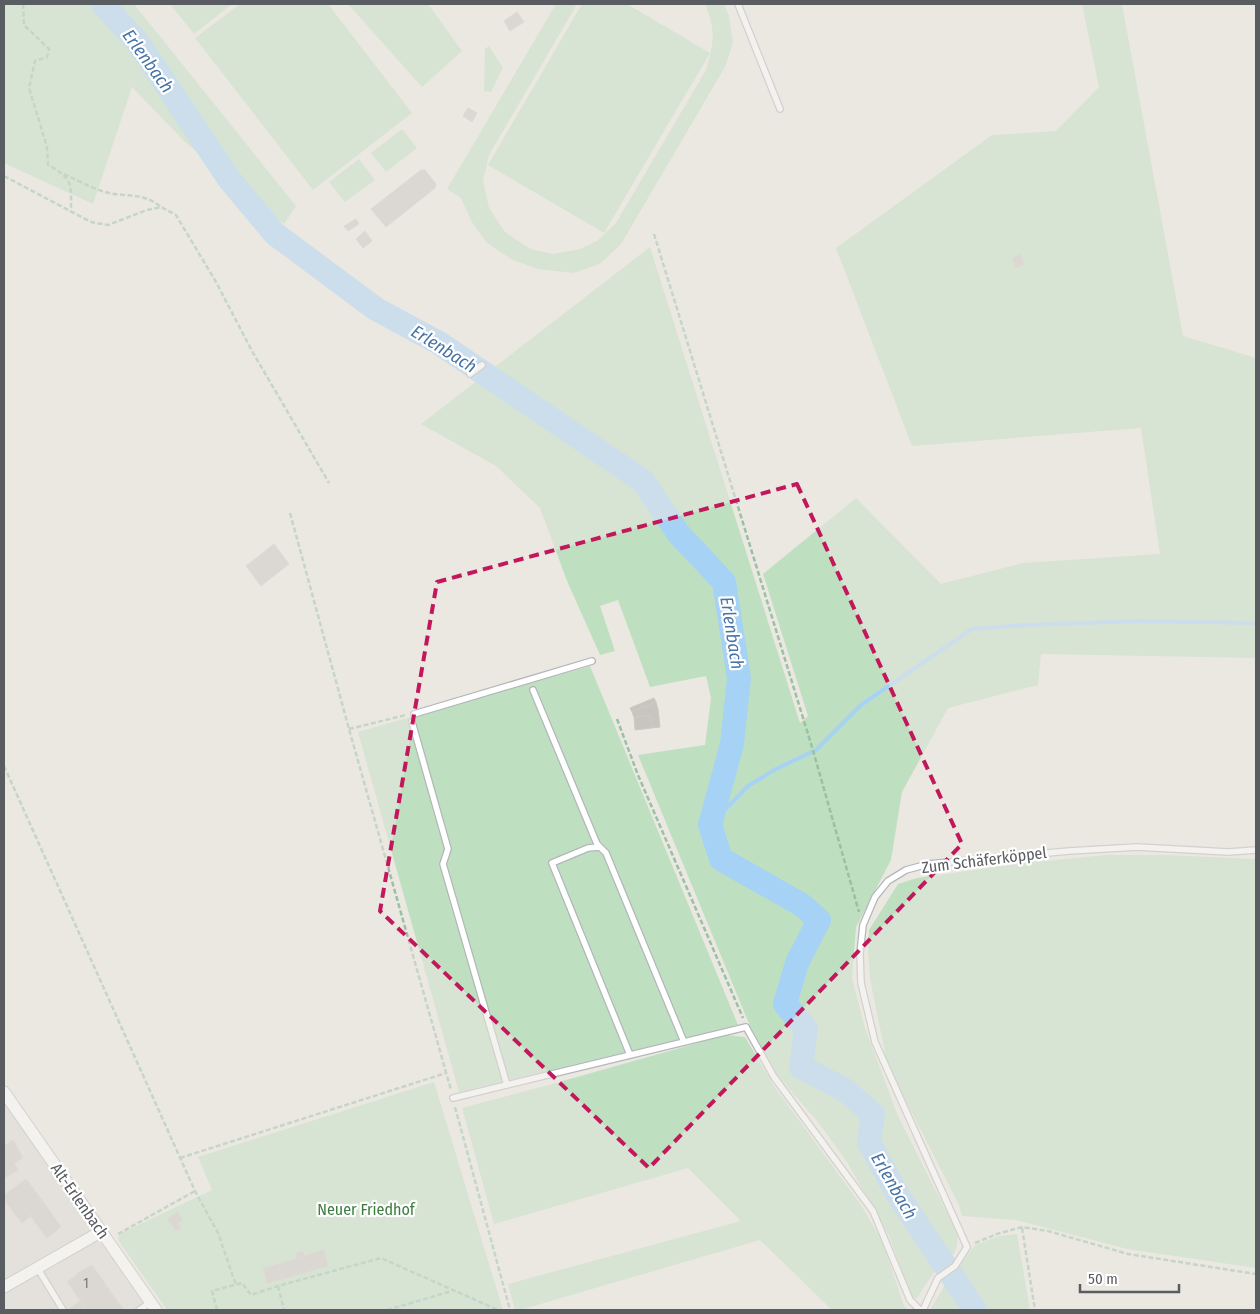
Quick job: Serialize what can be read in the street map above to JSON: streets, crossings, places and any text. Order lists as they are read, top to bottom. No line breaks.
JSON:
{"streets":{"street":["Alt-Erlenbach"],"lane":["Zum Schäferköppel"]},"water":["Erlenbach"],"parks":["Neuer Friedhof"],"house_numbers":["1"],"scale_bar":"50 m"}
